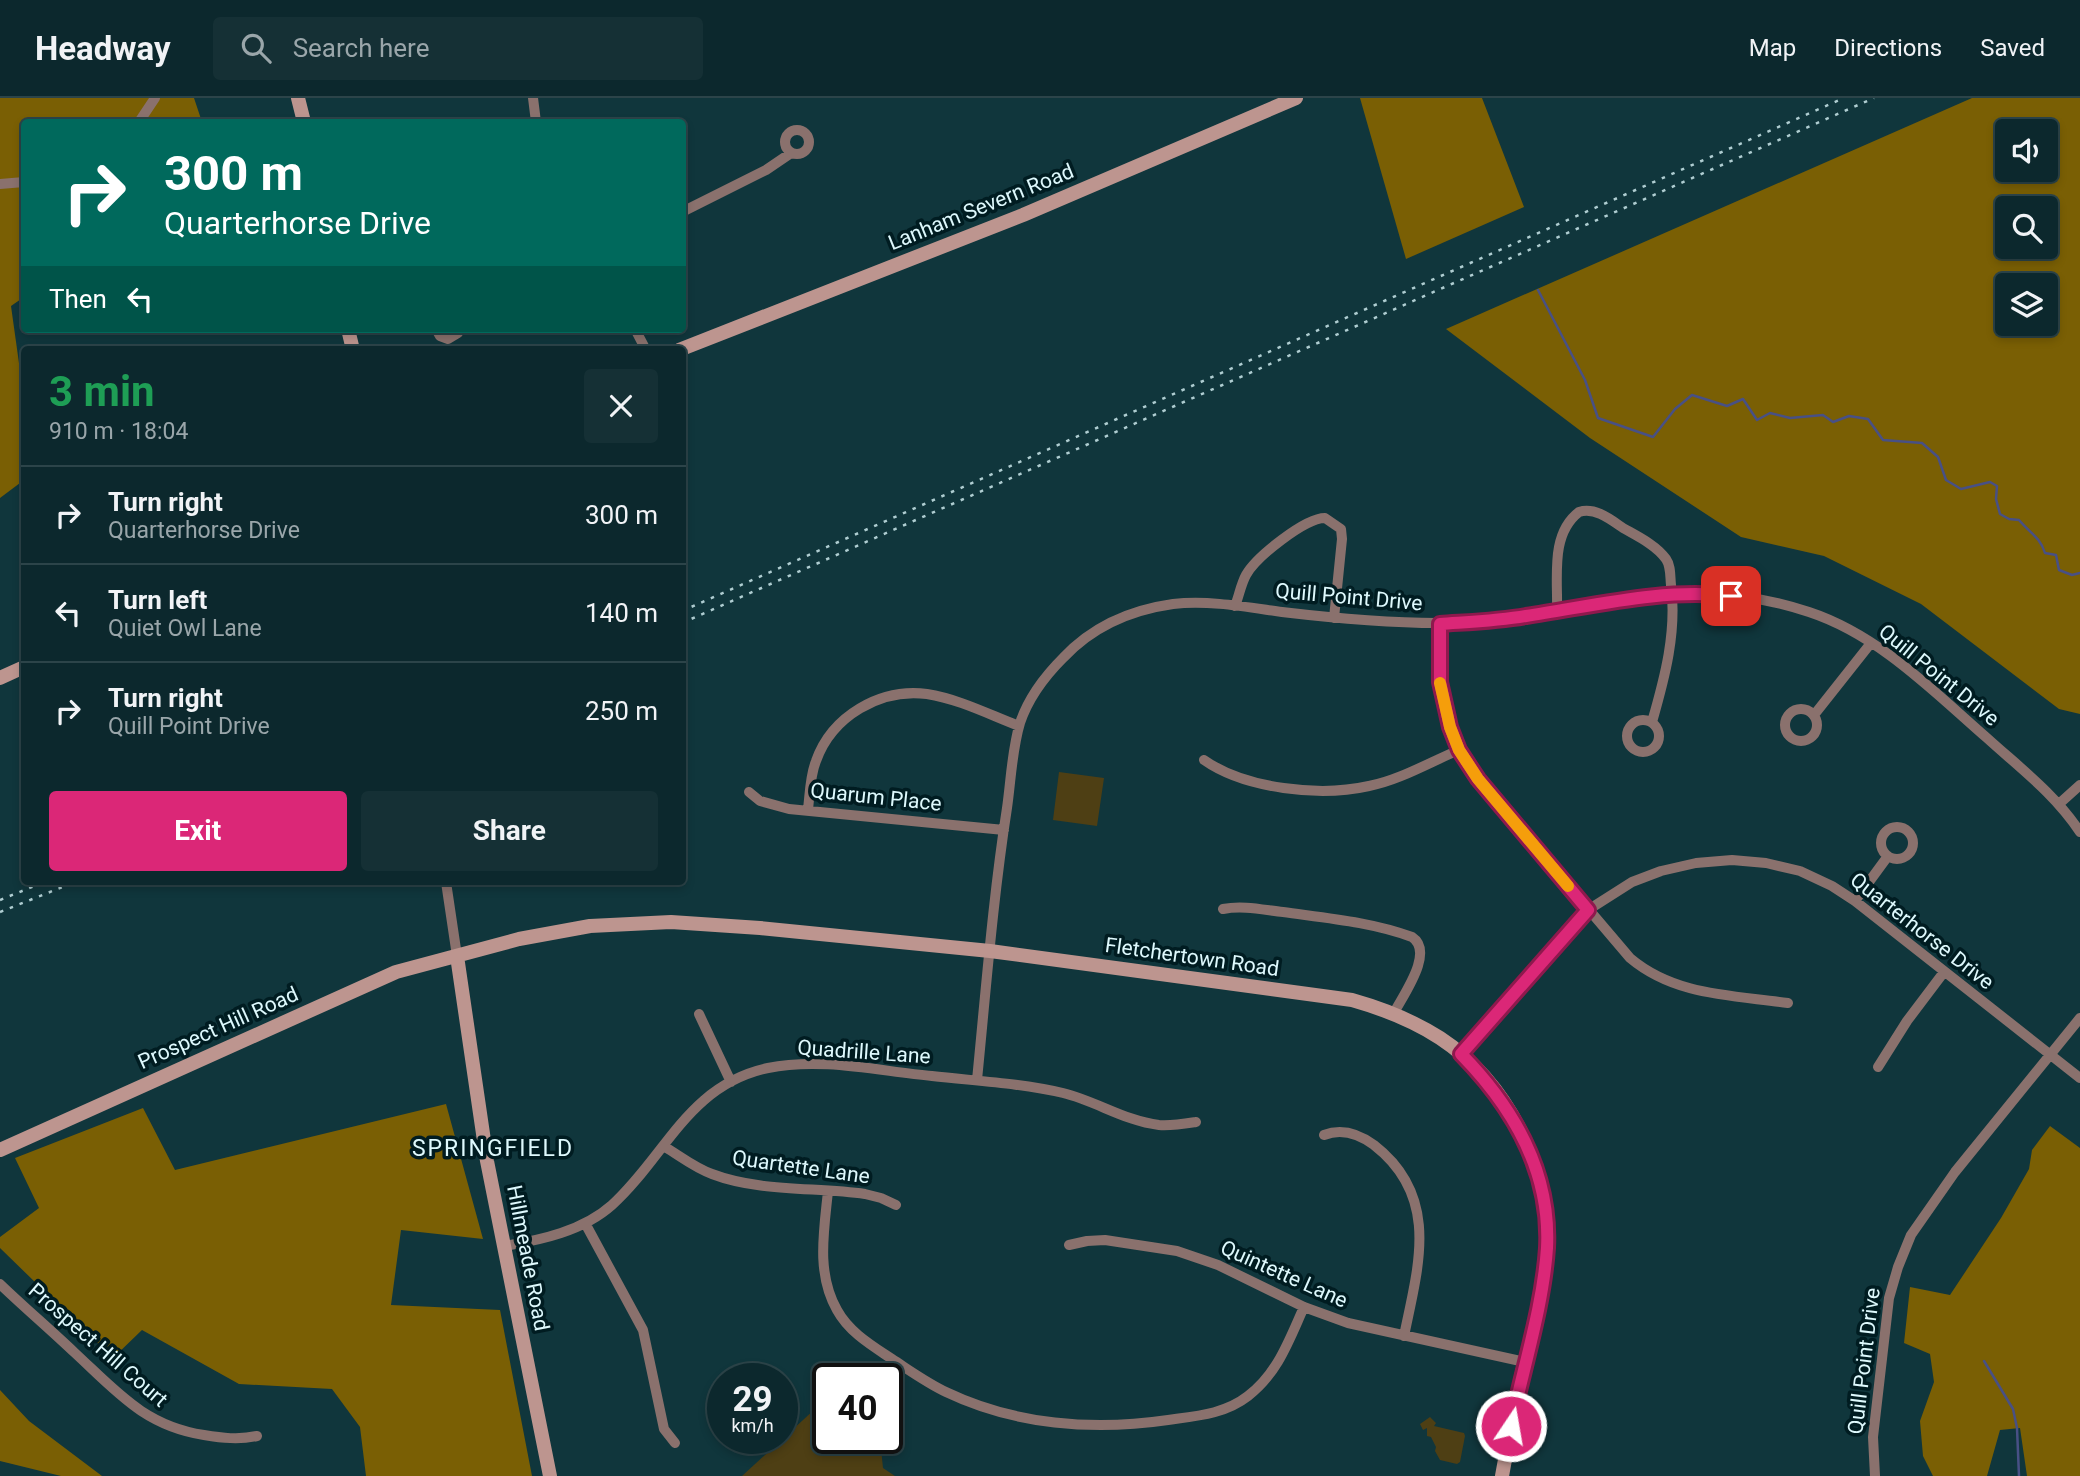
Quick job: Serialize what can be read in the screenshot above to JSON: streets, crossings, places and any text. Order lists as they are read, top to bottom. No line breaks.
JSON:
{"streets":{"street":["Lanham Severn Road","Quill Point Drive","Quarum Place","Quarterhorse Drive","Fletchertown Road","Prospect Hill Road","Quadrille Lane","Quartette Lane","Hillmeade Road","Quintette Lane","Prospect Hill Court"]},"crossings":[["Quill Point Drive","Quarum Place"],["Quill Point Drive","Quarterhorse Drive"],["Quill Point Drive","Fletchertown Road"],["Quill Point Drive","Quadrille Lane"],["Quarterhorse Drive","Fletchertown Road"],["Fletchertown Road","Prospect Hill Road"],["Fletchertown Road","Hillmeade Road"],["Fletchertown Road","Quintette Lane"],["Prospect Hill Road","Hillmeade Road"],["Quadrille Lane","Quartette Lane"],["Quadrille Lane","Hillmeade Road"]],"districts":["SPRINGFIELD"],"page":{"header":"Headway","search":"Search here","nav":["Map","Directions","Saved"],"turn":["300 m","Quarterhorse Drive"],"then":"Then","heading":["3 min","910 m · 18:04"],"list":[{"name":"Turn right","note":"Quarterhorse Drive","value":"300 m"},{"name":"Turn left","note":"Quiet Owl Lane","value":"140 m"},{"name":"Turn right","note":"Quill Point Drive","value":"250 m"}],"buttons":["Exit","Share"],"speed":"29 km/h","limit":"40"}}
